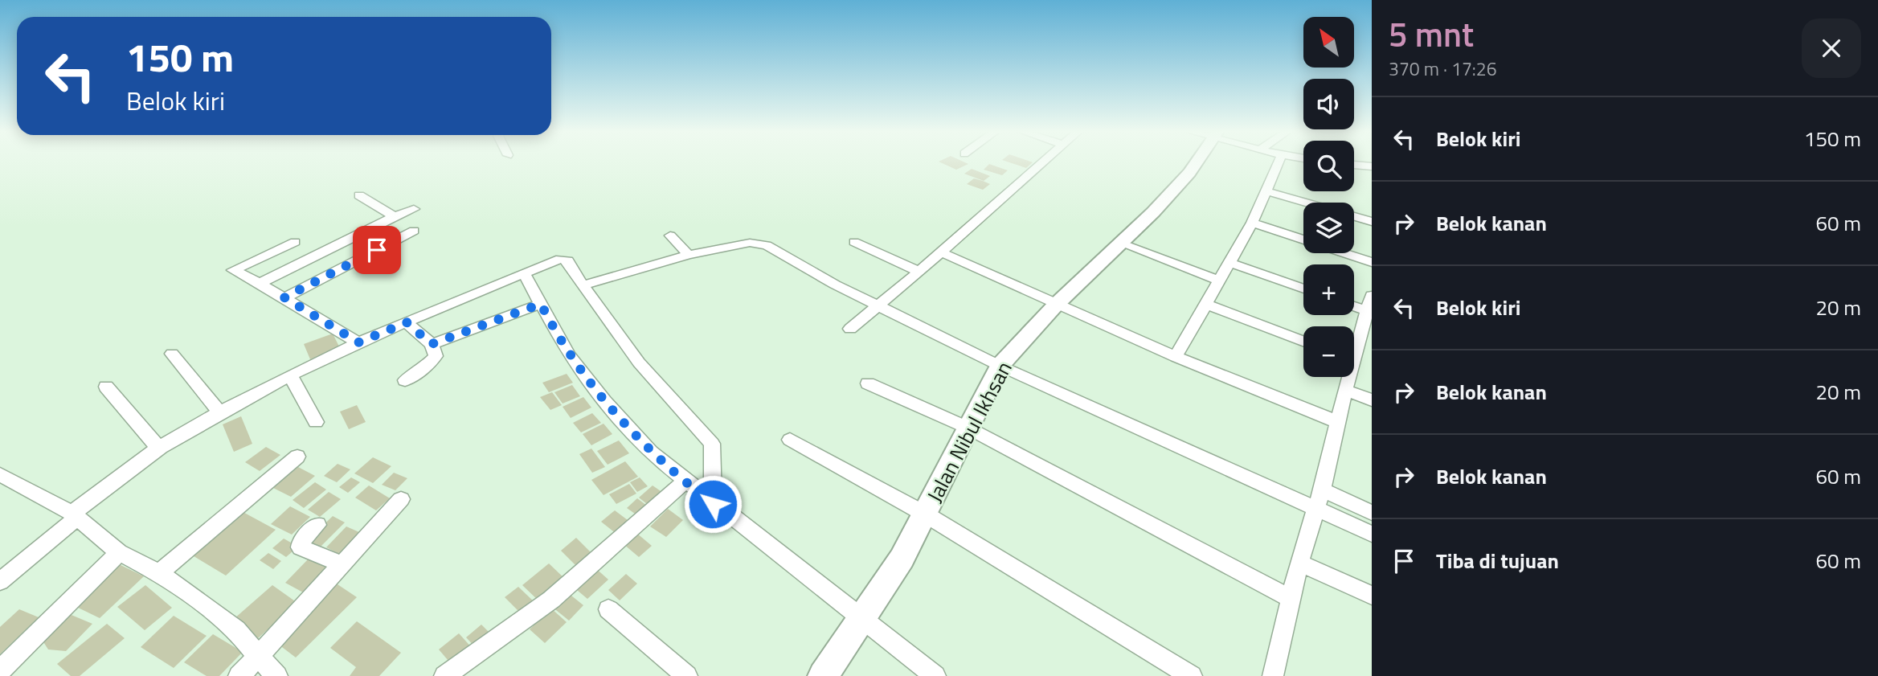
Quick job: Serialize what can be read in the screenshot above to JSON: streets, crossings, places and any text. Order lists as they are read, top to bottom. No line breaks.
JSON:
{"streets":{"street":["Jalan Nibul Ikhsan"]},"north":"top left","page":{"heading":["5 mnt","370 m · 17:26"],"map_buttons":["+","−"],"turn":["150 m","Belok kiri"],"list":[{"name":"Belok kiri","value":"150 m"},{"name":"Belok kanan","value":"60 m"},{"name":"Belok kiri","value":"20 m"},{"name":"Belok kanan","value":"20 m"},{"name":"Belok kanan","value":"60 m"},{"name":"Tiba di tujuan","value":"60 m"}]}}
